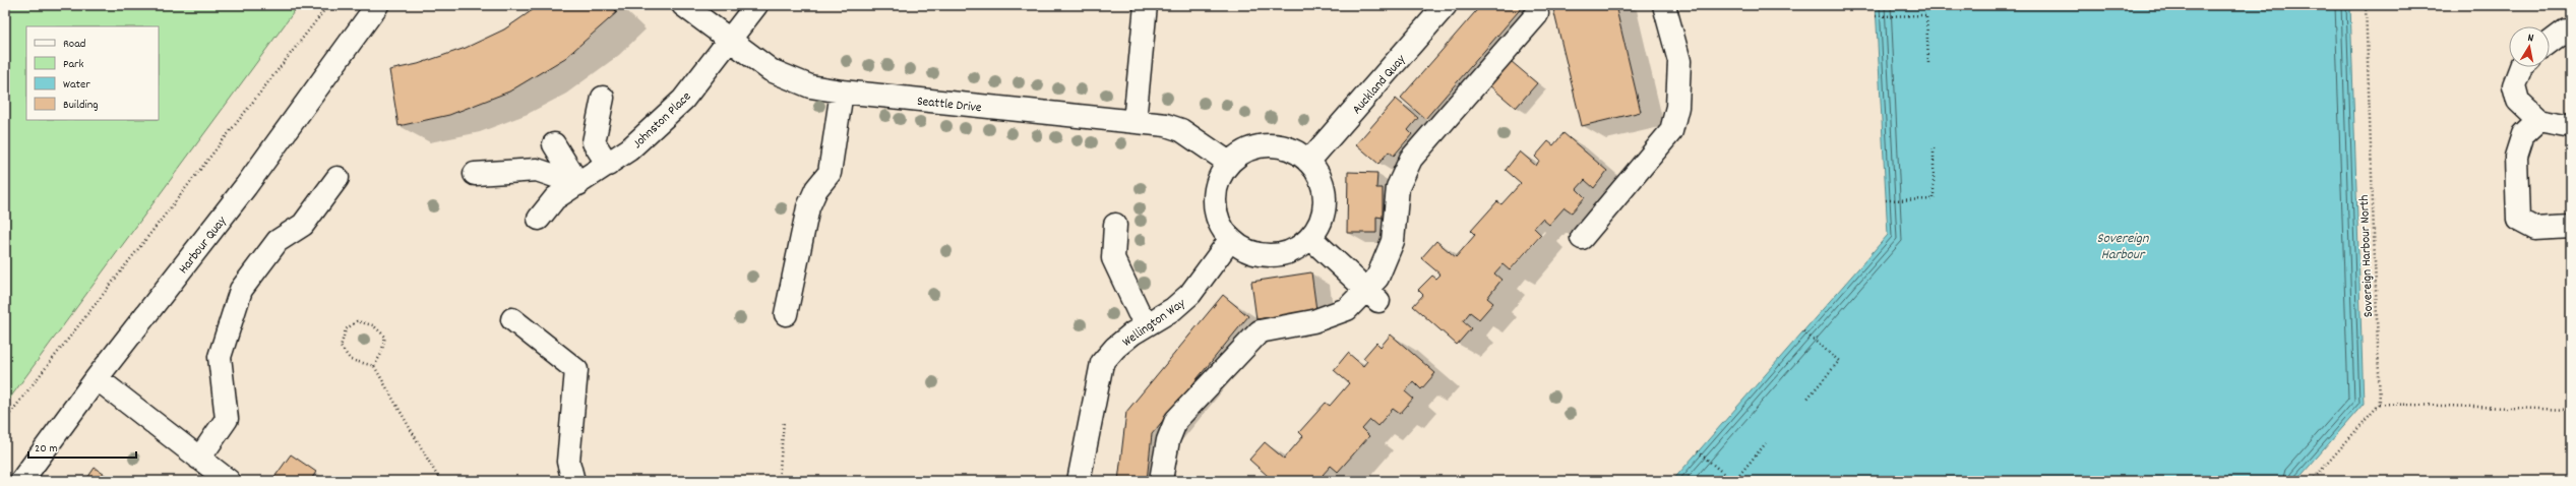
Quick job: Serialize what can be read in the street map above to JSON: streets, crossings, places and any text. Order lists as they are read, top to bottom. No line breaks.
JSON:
{"streets":{"street":["Auckland Quay","Seattle Drive","Johnston Place","Harbour Quay","Wellington Way"],"path":["Sovereign Harbour North"]},"crossings":[["Auckland Quay","Seattle Drive"],["Auckland Quay","Wellington Way"],["Seattle Drive","Johnston Place"],["Seattle Drive","Wellington Way"]],"water":["Sovereign Harbour"],"legend":["Road","Park","Water","Building"],"scale_bar":"20 m","north":"top"}
